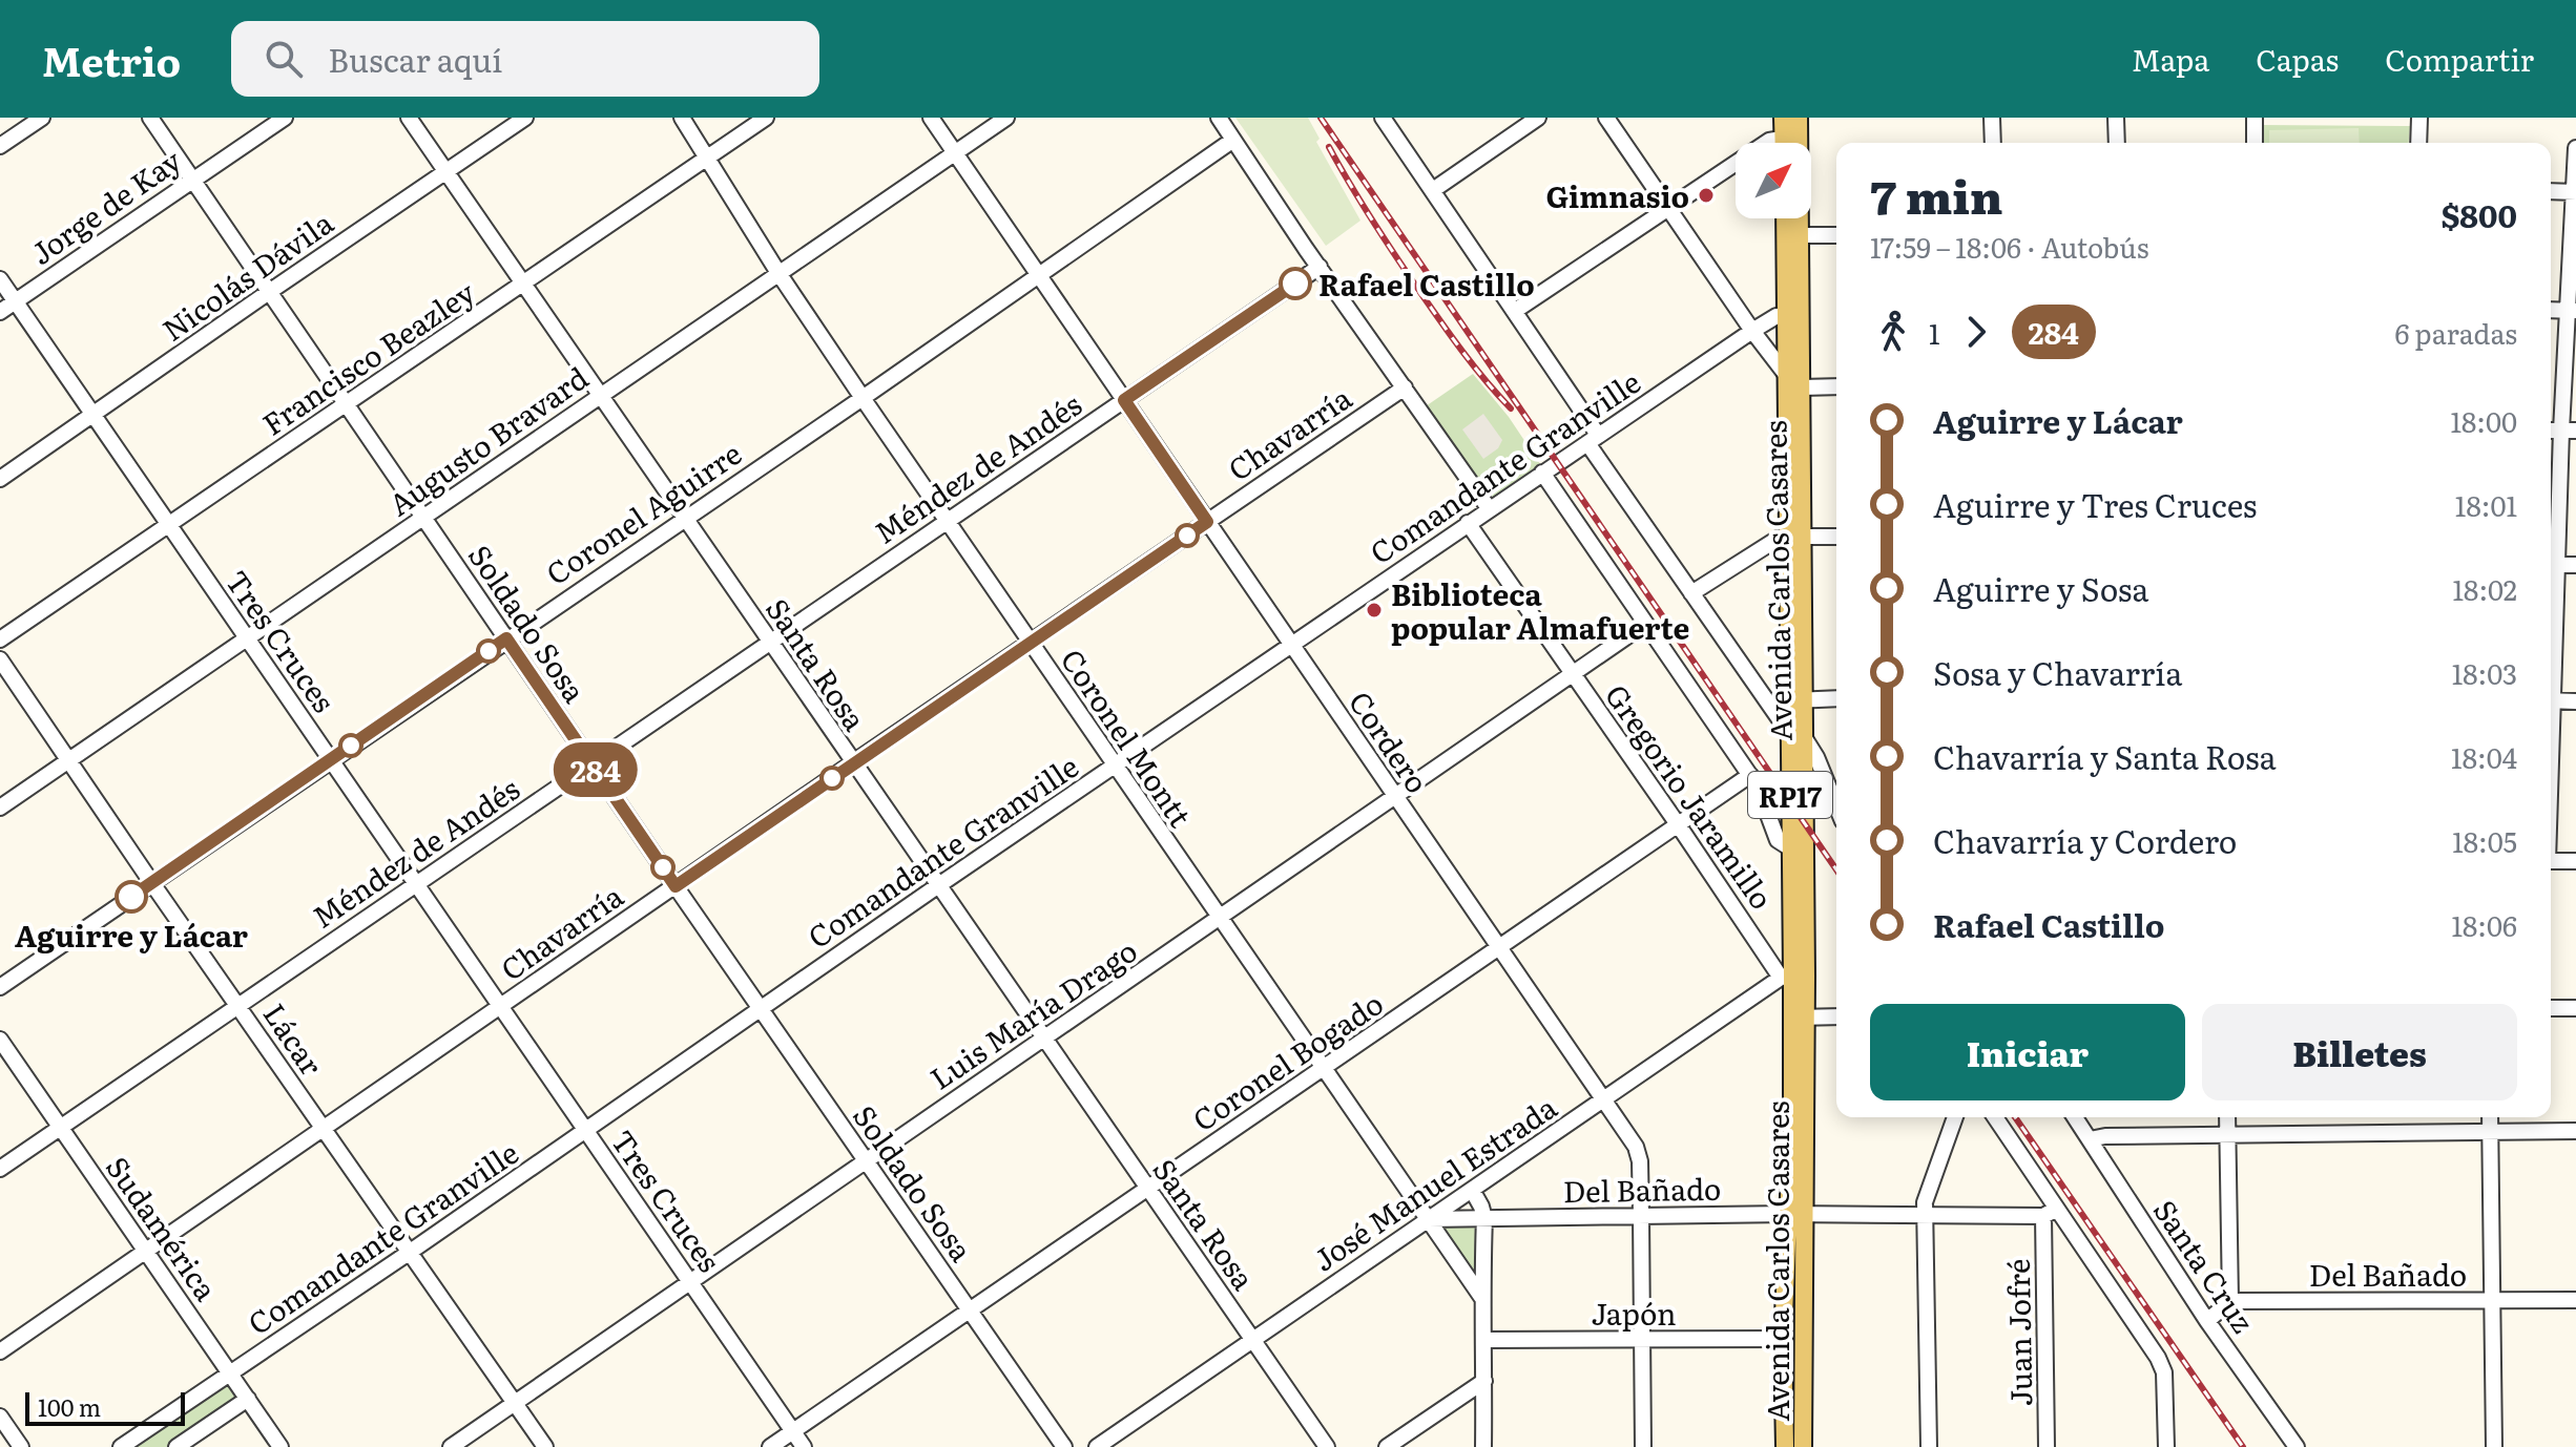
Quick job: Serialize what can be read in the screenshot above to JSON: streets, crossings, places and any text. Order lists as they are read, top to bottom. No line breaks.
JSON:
{"streets":{"main road":["Avenida Carlos Casares","RP17"],"street":["Jorge de Kay","Nicolás Dávila","Francisco Beazley","Chavarría","Augusto Bravard","Comandante Granville","Méndez de Andés","Coronel Aguirre","Soldado Sosa","Tres Cruces","Santa Rosa","Coronel Montt","Cordero","Gregorio Jaramillo","Luis María Drago","Lácar","Coronel Bogado","José Manuel Estrada","Del Bañado","Sudamérica","Santa Cruz","Japón","Juan Jofré"]},"crossings":[["Jorge de Kay","Soldado Sosa"],["Jorge de Kay","Tres Cruces"],["Nicolás Dávila","Soldado Sosa"],["Nicolás Dávila","Tres Cruces"],["Nicolás Dávila","Santa Rosa"],["Francisco Beazley","Soldado Sosa"],["Francisco Beazley","Tres Cruces"],["Francisco Beazley","Santa Rosa"],["Francisco Beazley","Coronel Montt"],["Chavarría","Soldado Sosa"],["Chavarría","Tres Cruces"],["Chavarría","Santa Rosa"],["Chavarría","Coronel Montt"],["Chavarría","Cordero"],["Chavarría","Lácar"],["Chavarría","Sudamérica"],["Augusto Bravard","Soldado Sosa"],["Augusto Bravard","Tres Cruces"],["Augusto Bravard","Santa Rosa"],["Augusto Bravard","Coronel Montt"],["Augusto Bravard","Cordero"],["Augusto Bravard","Lácar"],["Comandante Granville","Avenida Carlos Casares"],["Comandante Granville","Soldado Sosa"],["Comandante Granville","Tres Cruces"],["Comandante Granville","Santa Rosa"],["Comandante Granville","Coronel Montt"],["Comandante Granville","Cordero"],["Comandante Granville","Gregorio Jaramillo"],["Comandante Granville","Lácar"],["Comandante Granville","Sudamérica"],["Méndez de Andés","Soldado Sosa"],["Méndez de Andés","Tres Cruces"],["Méndez de Andés","Santa Rosa"],["Méndez de Andés","Coronel Montt"],["Méndez de Andés","Cordero"],["Méndez de Andés","Lácar"],["Méndez de Andés","Sudamérica"],["Coronel Aguirre","Soldado Sosa"],["Coronel Aguirre","Tres Cruces"],["Coronel Aguirre","Santa Rosa"],["Coronel Aguirre","Coronel Montt"],["Coronel Aguirre","Cordero"],["Coronel Aguirre","Lácar"],["Avenida Carlos Casares","Gregorio Jaramillo"],["Avenida Carlos Casares","José Manuel Estrada"],["Avenida Carlos Casares","Del Bañado"],["Avenida Carlos Casares","Japón"],["Soldado Sosa","Luis María Drago"],["Soldado Sosa","Coronel Bogado"],["Tres Cruces","Luis María Drago"],["Tres Cruces","Coronel Bogado"],["Santa Rosa","Luis María Drago"],["Santa Rosa","Coronel Bogado"],["Santa Rosa","José Manuel Estrada"],["Coronel Montt","Luis María Drago"],["Coronel Montt","Coronel Bogado"],["Coronel Montt","José Manuel Estrada"],["Coronel Montt","Del Bañado"],["Coronel Montt","Japón"],["Cordero","Luis María Drago"],["Cordero","Coronel Bogado"],["Cordero","José Manuel Estrada"],["Cordero","Del Bañado"],["Cordero","Japón"],["Gregorio Jaramillo","Luis María Drago"],["Gregorio Jaramillo","Coronel Bogado"],["Gregorio Jaramillo","José Manuel Estrada"],["Luis María Drago","Lácar"],["José Manuel Estrada","Del Bañado"],["Del Bañado","Juan Jofré"]],"places":["Gimnasio","Rafael Castillo","Biblioteca popular Almafuerte","Aguirre y Lácar"],"lines":["bus line 284"],"scale_bar":"100 m","north":"top right","page":{"header":"Metrio","search":"Buscar aquí","nav":["Mapa","Capas","Compartir"],"on_map":"284","heading":["7 min","17:59 – 18:06 · Autobús","$800"],"legs":["1","284","6 paradas"],"list":[{"name":"Aguirre y Lácar","value":"18:00"},{"name":"Aguirre y Tres Cruces","value":"18:01"},{"name":"Aguirre y Sosa","value":"18:02"},{"name":"Sosa y Chavarría","value":"18:03"},{"name":"Chavarría y Santa Rosa","value":"18:04"},{"name":"Chavarría y Cordero","value":"18:05"},{"name":"Rafael Castillo","value":"18:06"}],"buttons":["Iniciar","Billetes"],"scale":"100 m"}}
